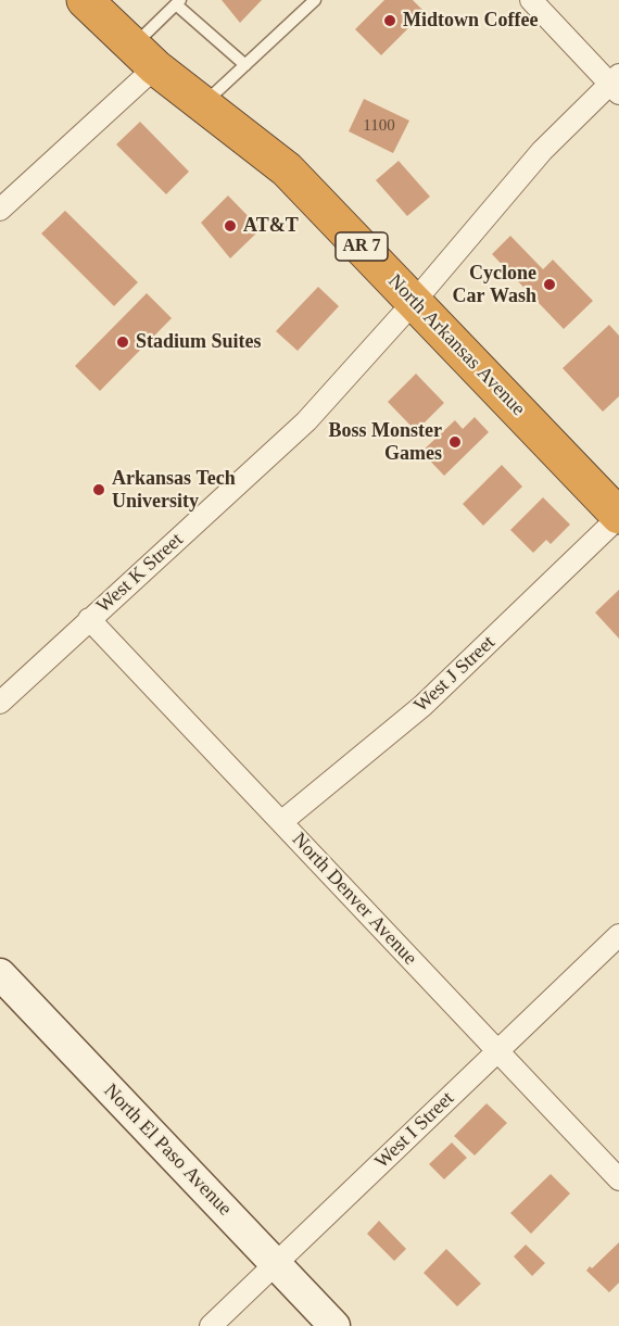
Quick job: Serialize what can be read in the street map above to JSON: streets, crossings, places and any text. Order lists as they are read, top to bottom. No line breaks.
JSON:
{"streets":{"highway":["AR 7","North Arkansas Avenue"],"street":["West K Street","West J Street","North Denver Avenue","West I Street","North El Paso Avenue"]},"crossings":[["North Arkansas Avenue","West K Street"],["North Arkansas Avenue","West J Street"],["West K Street","North Denver Avenue"],["West J Street","North Denver Avenue"],["North Denver Avenue","West I Street"],["West I Street","North El Paso Avenue"]],"places":["Midtown Coffee","AT&T","Cyclone Car Wash","Stadium Suites","Boss Monster Games","Arkansas Tech University"],"house_numbers":["1100"]}
